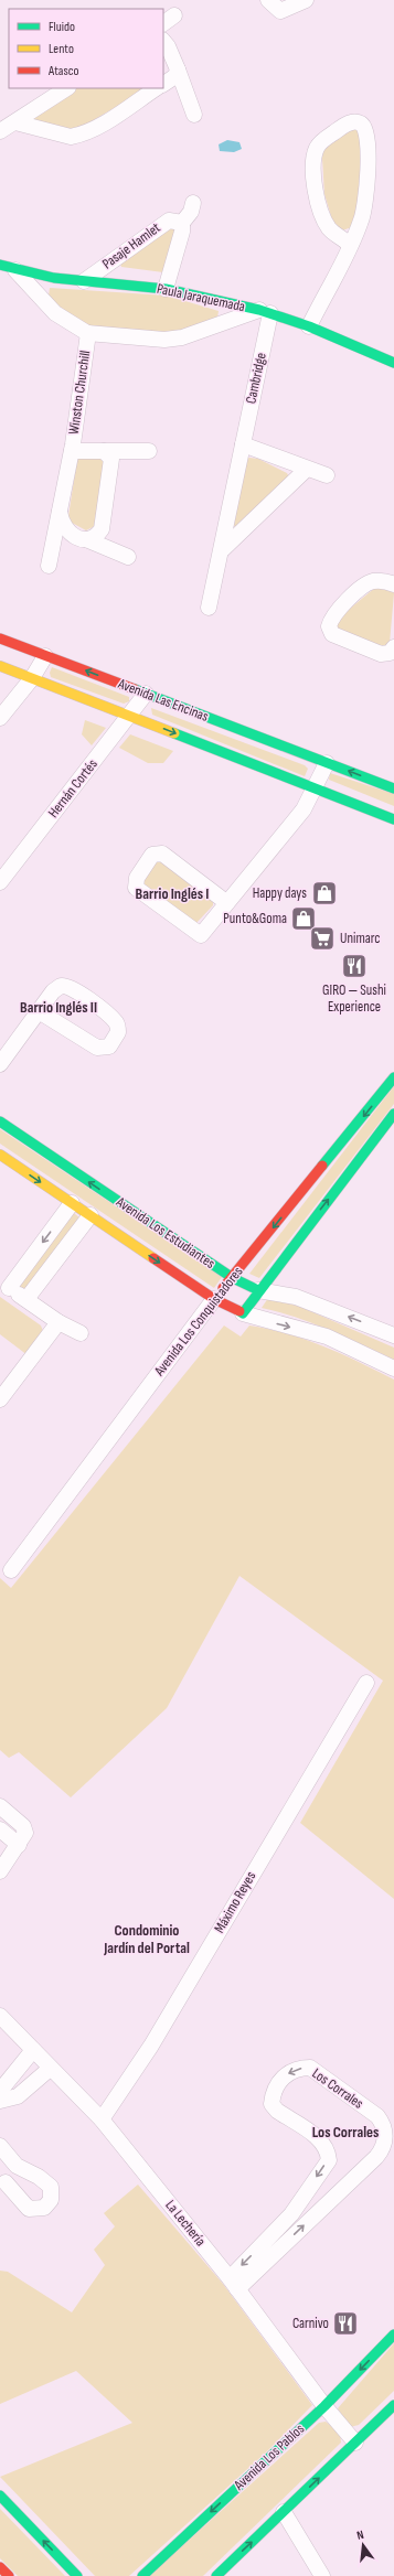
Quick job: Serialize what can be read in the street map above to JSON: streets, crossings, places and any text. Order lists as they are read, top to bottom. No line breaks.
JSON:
{"streets":{"street":["Pasaje Hamlet","Paula Jaraquemada","Cambridge","Winston Churchill","Avenida Las Encinas","Hernán Cortés","Avenida Los Estudiantes","Avenida Los Conquistadores","Máximo Reyes","Los Corrales","La Lechería","Avenida Los Pablos"]},"crossings":[["Pasaje Hamlet","Paula Jaraquemada"],["Paula Jaraquemada","Cambridge"],["Paula Jaraquemada","Winston Churchill"],["Cambridge","Winston Churchill"],["Avenida Las Encinas","Hernán Cortés"],["Avenida Los Estudiantes","Avenida Los Conquistadores"],["Máximo Reyes","La Lechería"],["Los Corrales","La Lechería"],["La Lechería","Avenida Los Pablos"]],"districts":["Barrio Inglés I","Barrio Inglés II","Condominio Jardín del Portal","Los Corrales"],"places":{"shop":["Happy days","Punto&Goma"],"supermarket":["Unimarc"],"restaurant":["GIRO — Sushi Experience","Carnivo"]},"legend":["Fluido","Lento","Atasco"],"north":"top"}
